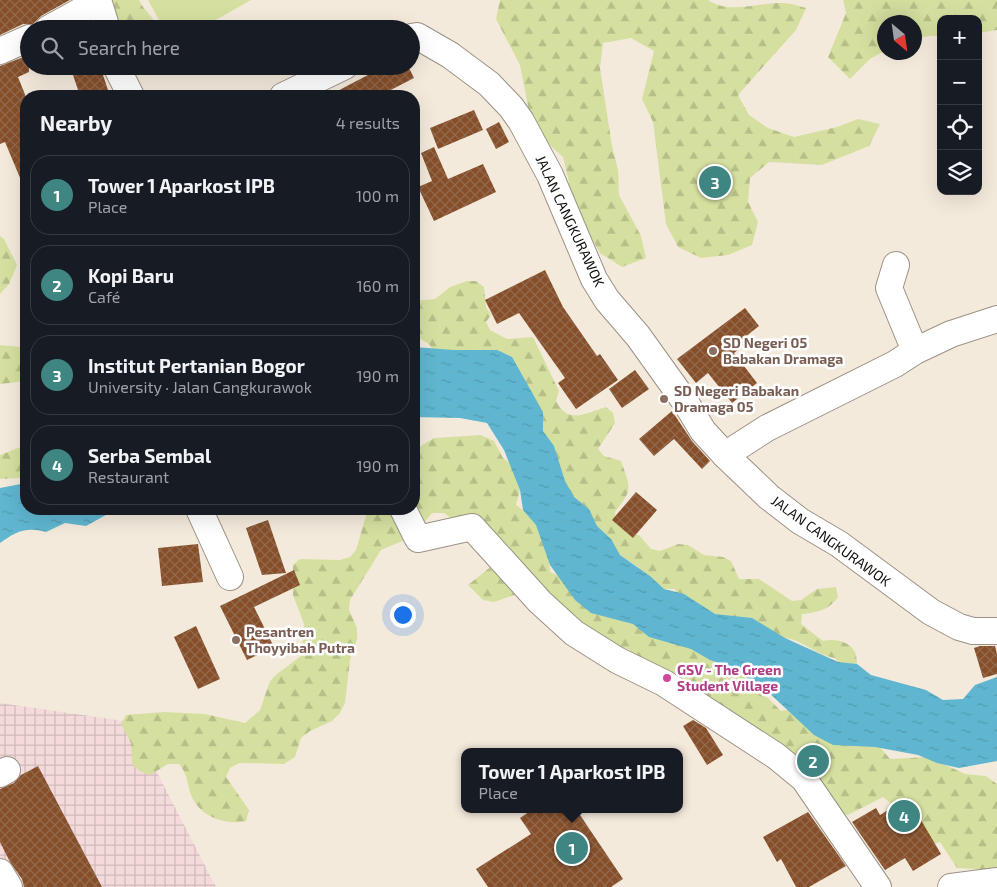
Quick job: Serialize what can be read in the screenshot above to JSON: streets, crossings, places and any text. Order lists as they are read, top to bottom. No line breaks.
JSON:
{"streets":{"street":["JALAN CANGKURAWOK"]},"places":["SD Negeri 05 Babakan Dramaga","SD Negeri Babakan Dramaga 05","Pesantren Thoyyibah Putra","GSV - The Green Student Village"],"north":"bottom right","page":{"map_buttons":["+","−"],"search":"Search here","heading":["Nearby","4 results"],"list":[{"mark":"1","name":"Tower 1 Aparkost IPB","note":"Place","value":"100 m"},{"mark":"2","name":"Kopi Baru","note":"Café","value":"160 m"},{"mark":"3","name":"Institut Pertanian Bogor","note":"University · Jalan Cangkurawok","value":"190 m"},{"mark":"4","name":"Serba Sembal","note":"Restaurant","value":"190 m"}],"pins":["3","2","4","1"],"popup":["Tower 1 Aparkost IPB","Place"]}}
